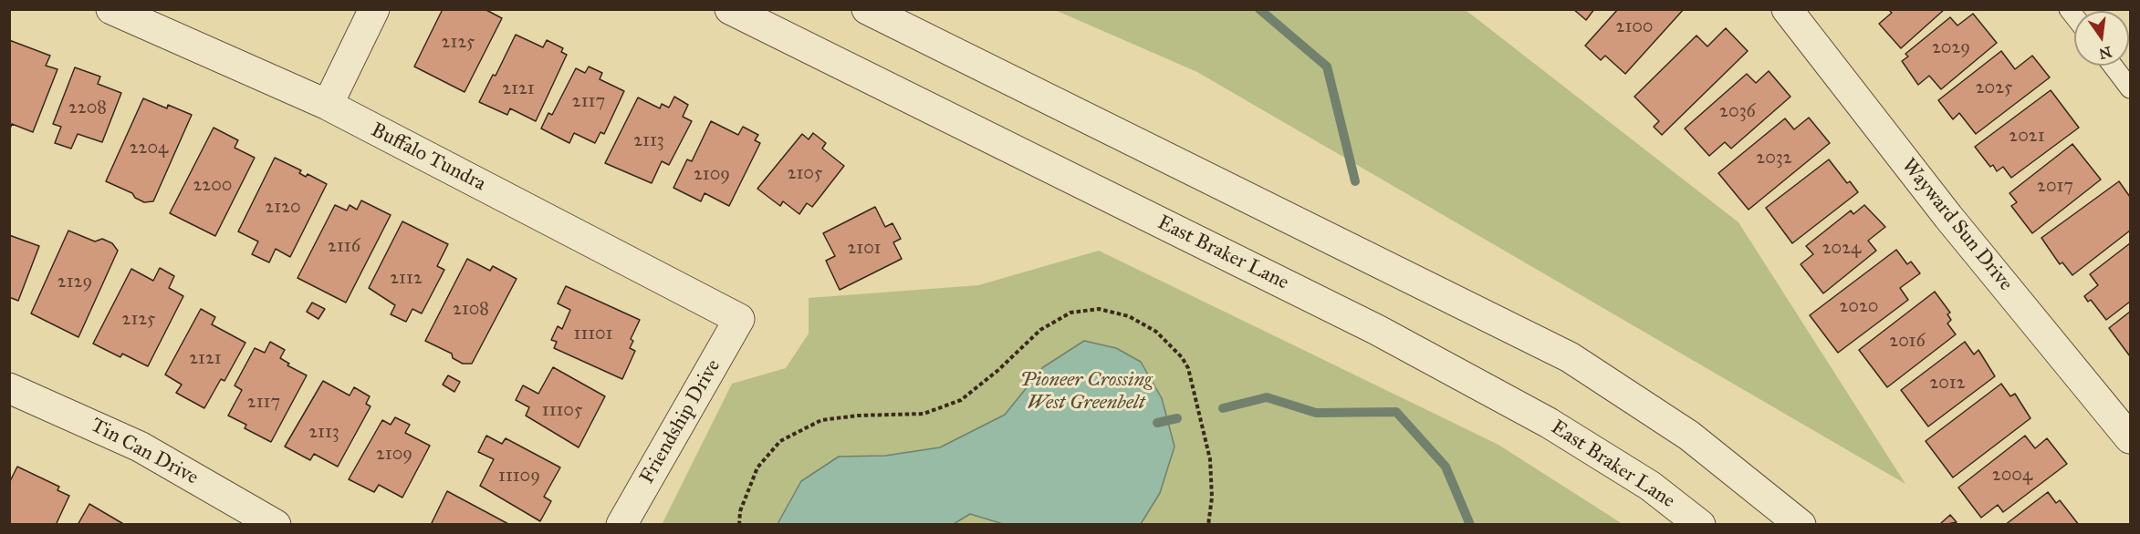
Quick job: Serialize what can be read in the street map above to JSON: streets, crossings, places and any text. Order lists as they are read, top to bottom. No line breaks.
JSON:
{"streets":{"street":["Buffalo Tundra","Wayward Sun Drive","East Braker Lane","Friendship Drive","Tin Can Drive"]},"crossings":[["Buffalo Tundra","Friendship Drive"]],"parks":["Pioneer Crossing West Greenbelt"],"house_numbers":["2100","2125","2029","2025","2121","2117","2208","2036","2021","2113","2204","2032","2105","2109","2200","2017","2120","2116","2101","2024","2112","2129","2020","2108","2125","11101","2016","2121","2012","2117","11105","2113","2109","2004","11109"],"north":"bottom"}
